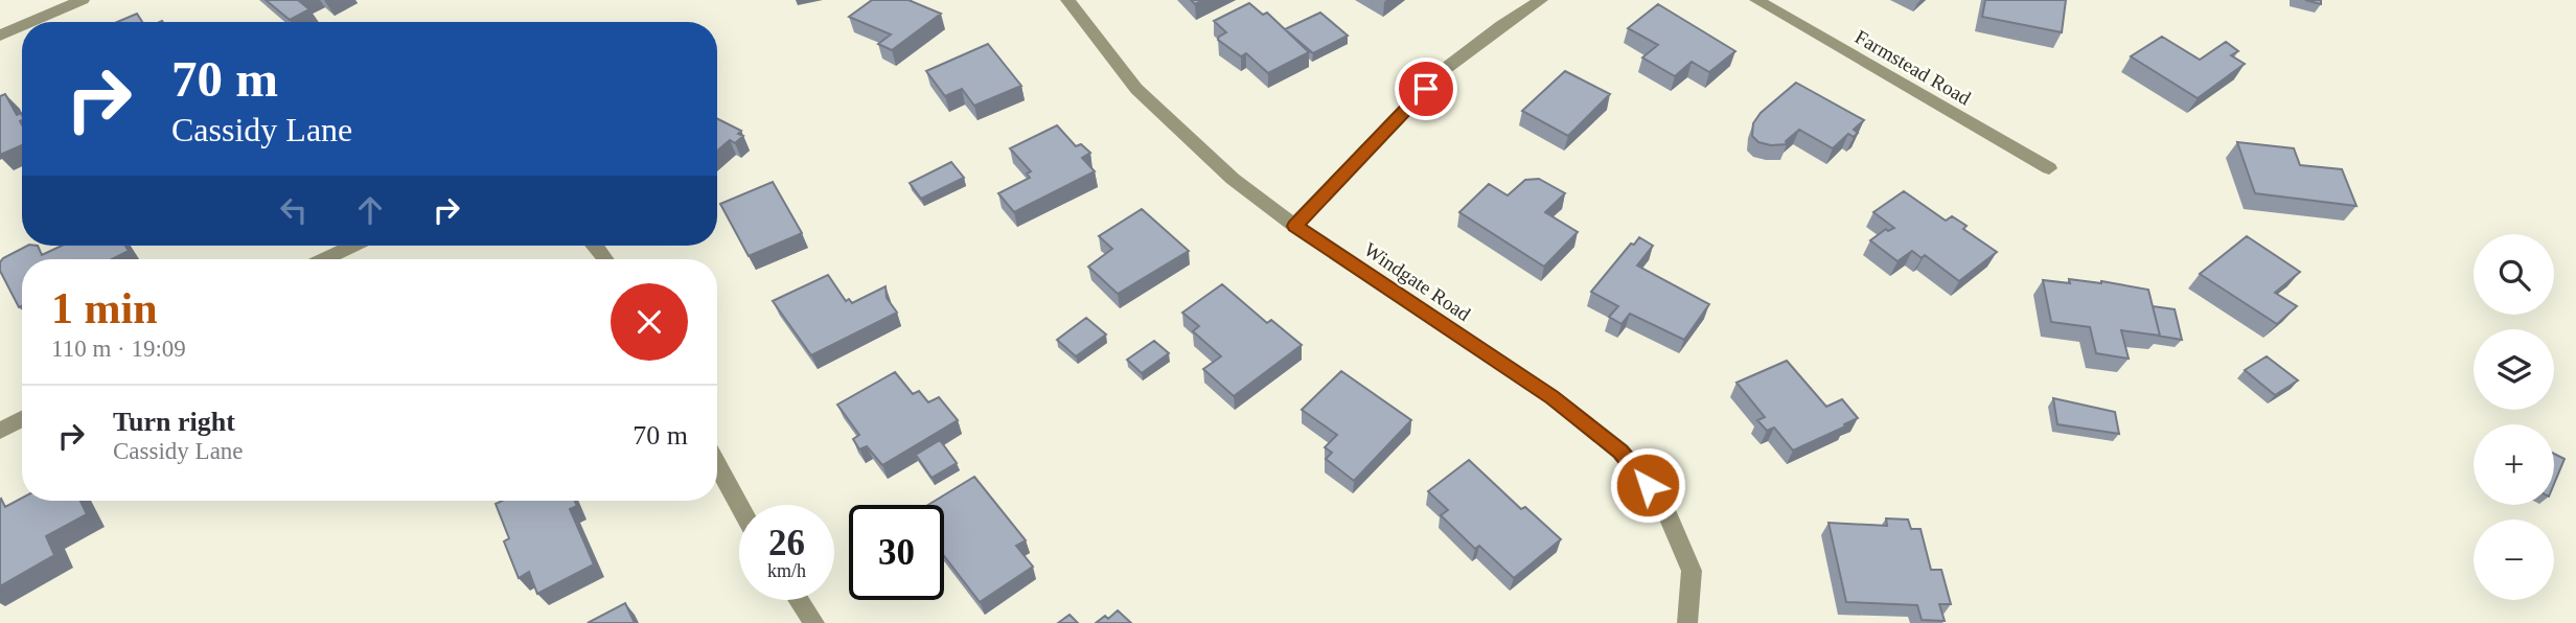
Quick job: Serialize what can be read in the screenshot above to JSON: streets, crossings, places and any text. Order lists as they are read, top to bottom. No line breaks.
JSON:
{"streets":{"street":["Farmstead Road","Windgate Road"]},"page":{"turn":["70 m","Cassidy Lane"],"map_buttons":["+","−"],"heading":["1 min","110 m · 19:09"],"list":[{"name":"Turn right","note":"Cassidy Lane","value":"70 m"}],"speed":"26 km/h","limit":"30"}}
